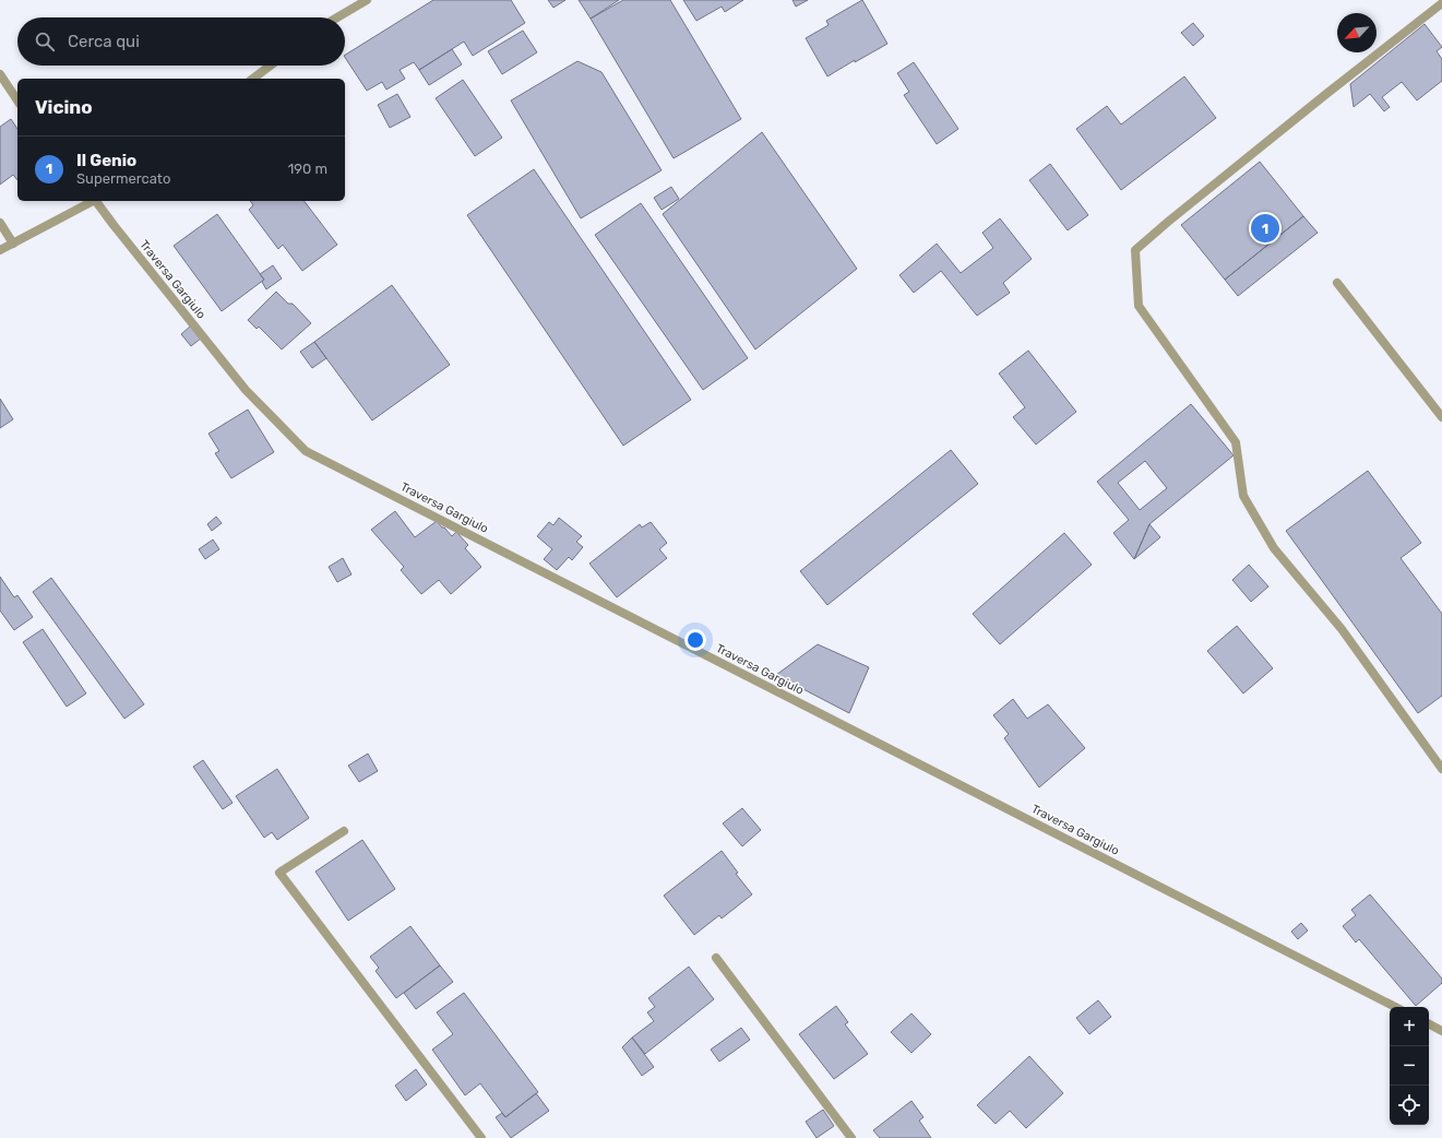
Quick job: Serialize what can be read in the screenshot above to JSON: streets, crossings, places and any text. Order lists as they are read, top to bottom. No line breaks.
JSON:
{"streets":{"street":["Traversa Gargiulo"]},"north":"bottom left","page":{"search":"Cerca qui","heading":"Vicino","list":[{"mark":"1","name":"Il Genio","note":"Supermercato","value":"190 m"}],"pins":"1","map_buttons":["+","−"]}}
